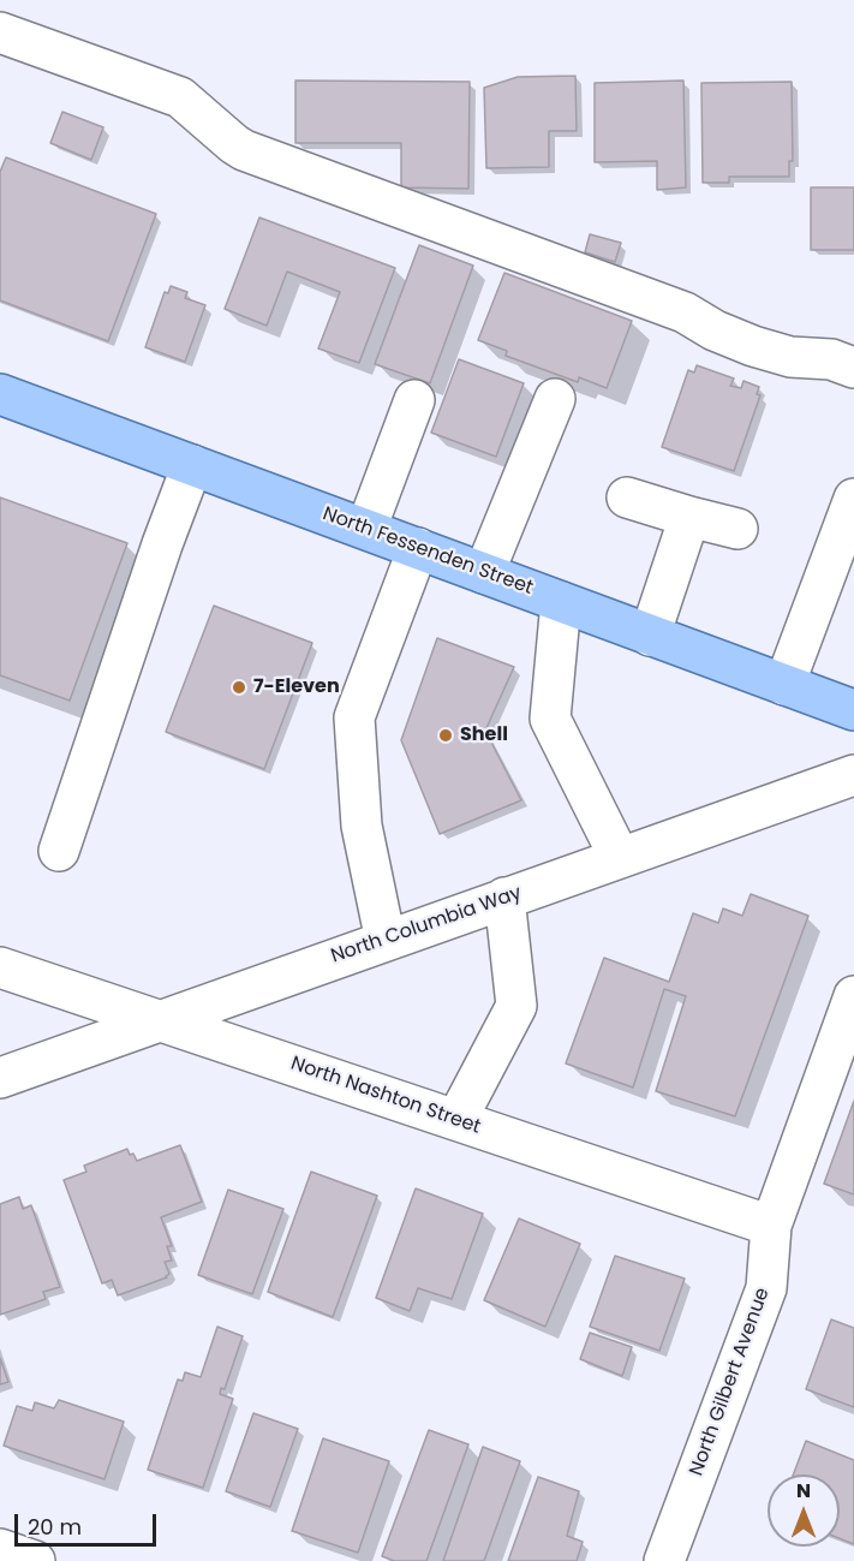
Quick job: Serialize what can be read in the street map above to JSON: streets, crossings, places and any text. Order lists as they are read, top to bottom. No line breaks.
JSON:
{"streets":{"main road":["North Fessenden Street"],"street":["North Columbia Way","North Nashton Street","North Gilbert Avenue"]},"crossings":[["North Columbia Way","North Nashton Street"],["North Nashton Street","North Gilbert Avenue"]],"places":["7-Eleven","Shell"],"scale_bar":"20 m","north":"top"}
